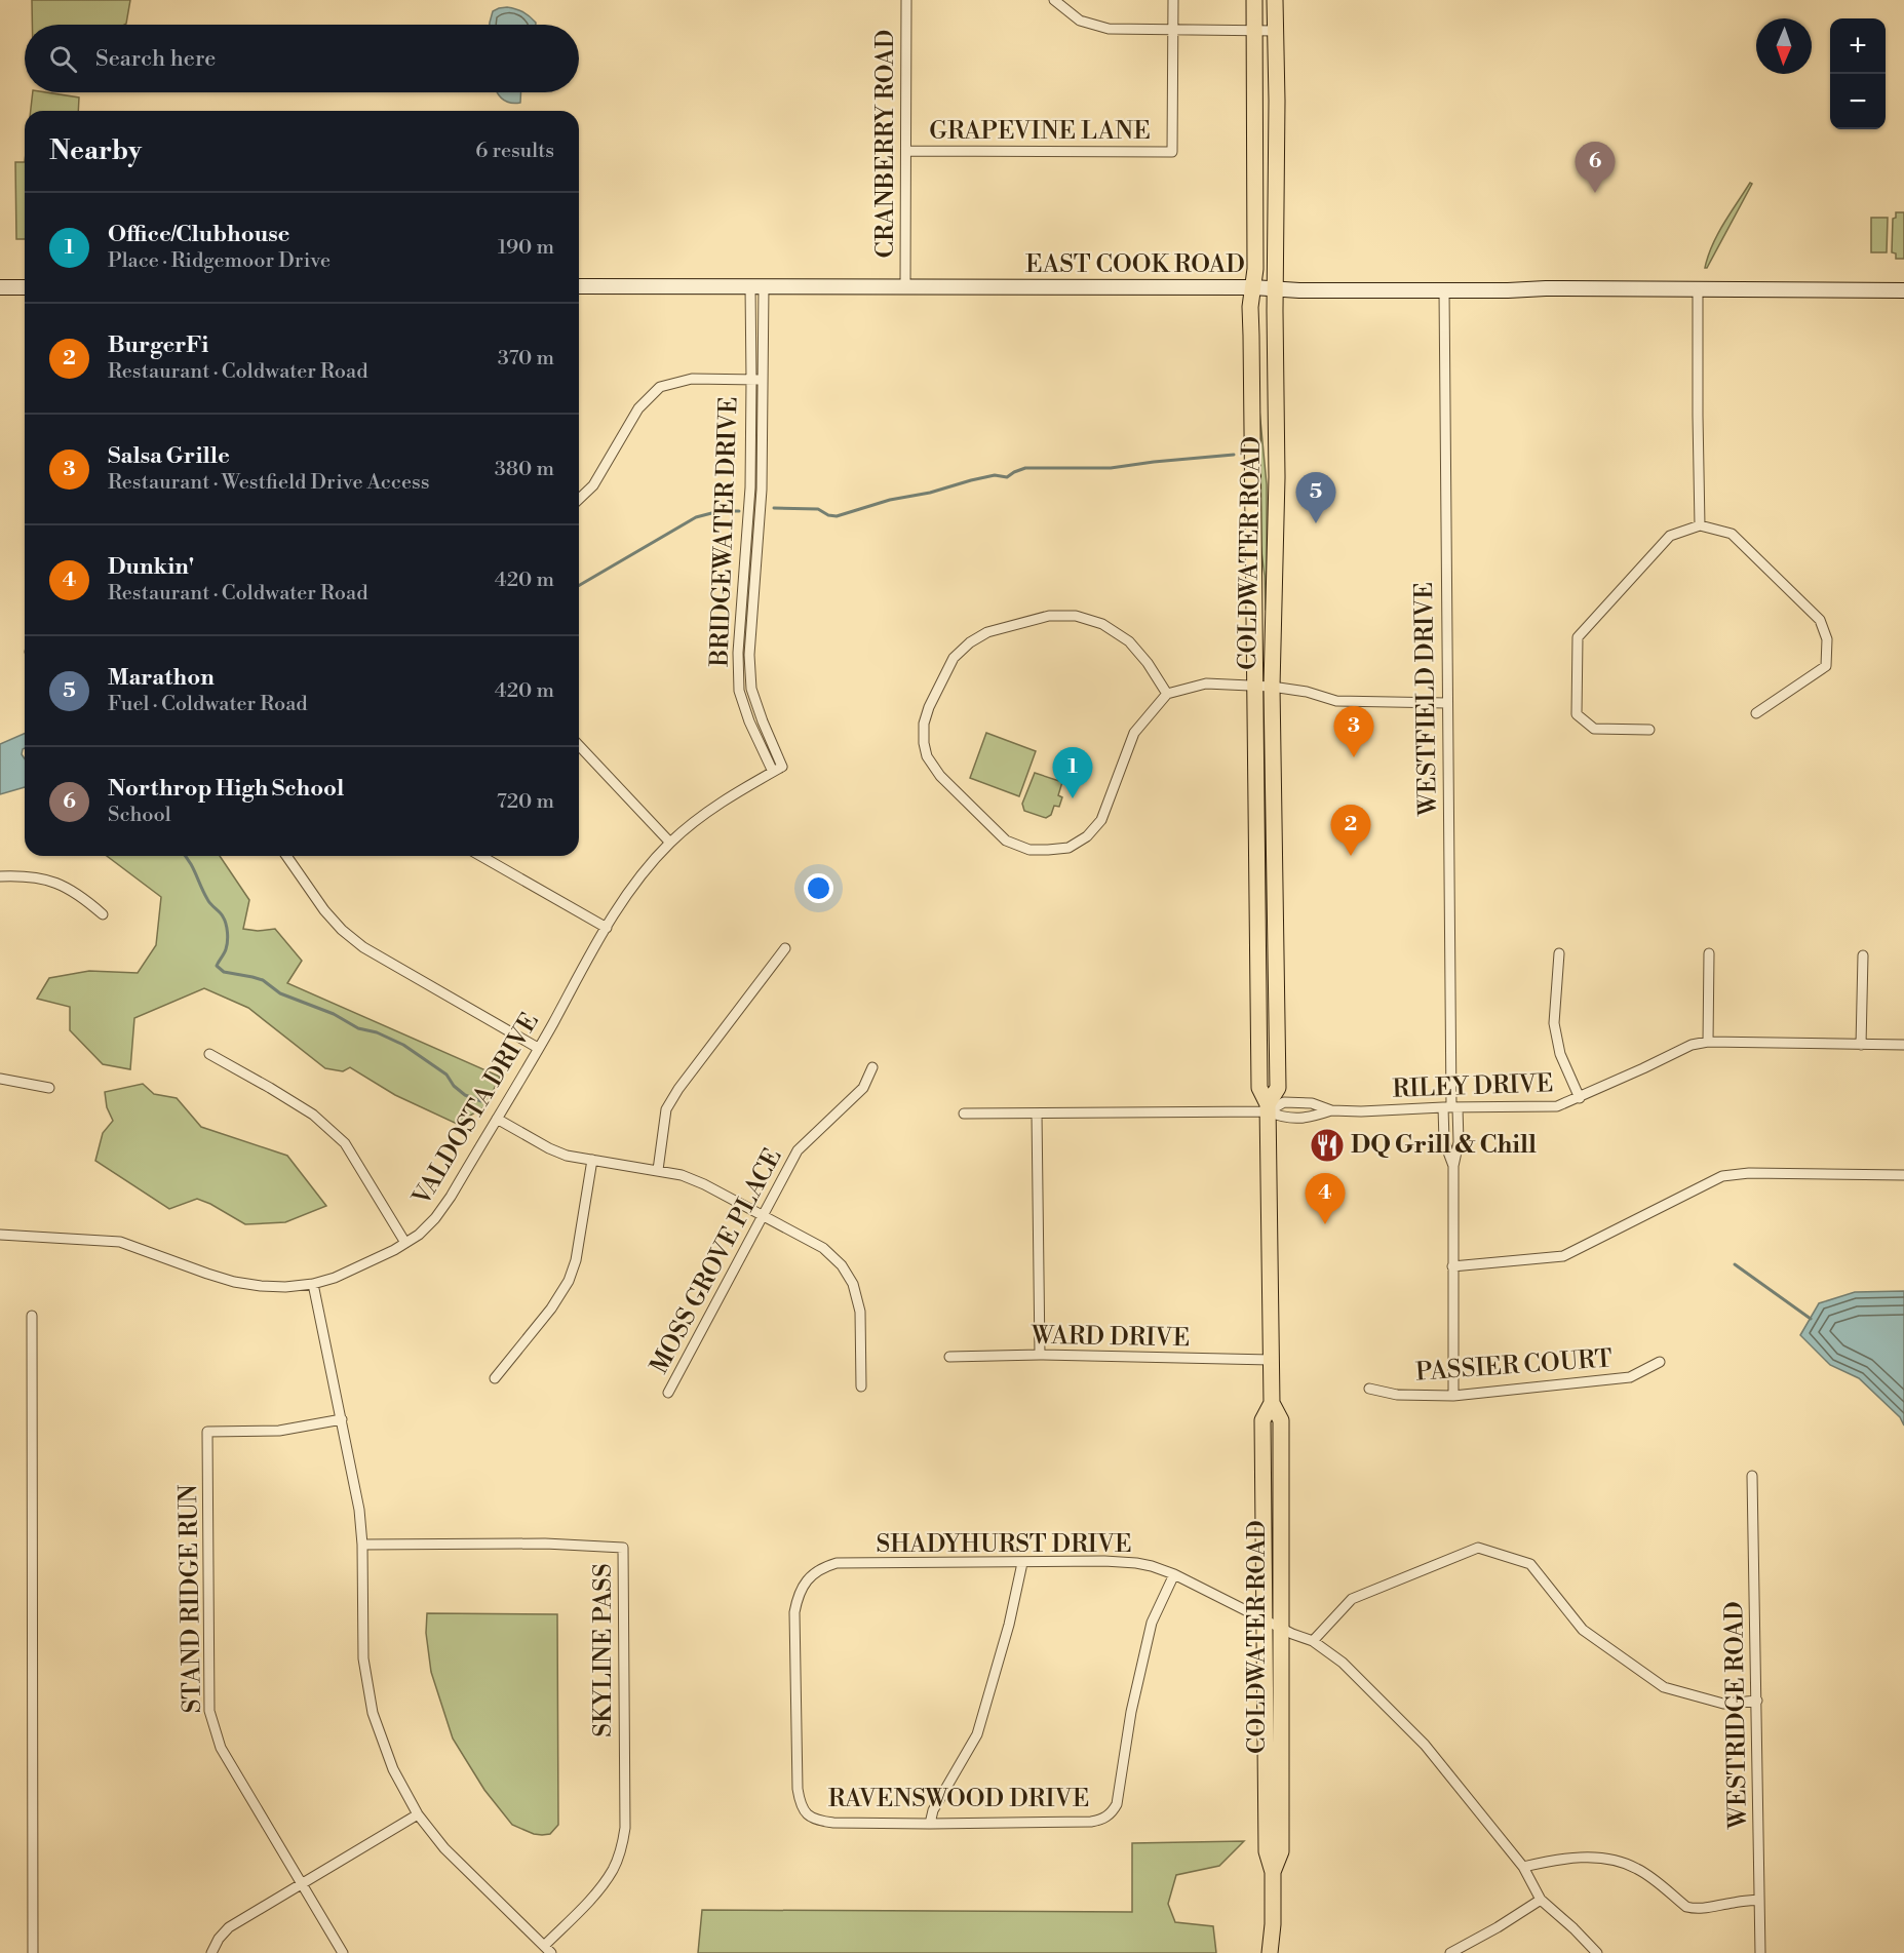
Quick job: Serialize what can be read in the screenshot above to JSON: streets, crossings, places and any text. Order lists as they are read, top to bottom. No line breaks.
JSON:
{"streets":{"main road":["EAST COOK ROAD","COLDWATER ROAD"],"street":["GRAPEVINE LANE","CRANBERRY ROAD","BRIDGEWATER DRIVE","WESTFIELD DRIVE","RILEY DRIVE","VALDOSTA DRIVE","MOSS GROVE PLACE","WARD DRIVE","PASSIER COURT","SHADYHURST DRIVE","STAND RIDGE RUN","SKYLINE PASS","WESTRIDGE ROAD","RAVENSWOOD DRIVE"]},"crossings":[["GRAPEVINE LANE","CRANBERRY ROAD"],["CRANBERRY ROAD","EAST COOK ROAD"],["EAST COOK ROAD","BRIDGEWATER DRIVE"],["EAST COOK ROAD","COLDWATER ROAD"],["EAST COOK ROAD","WESTFIELD DRIVE"],["BRIDGEWATER DRIVE","VALDOSTA DRIVE"],["COLDWATER ROAD","RILEY DRIVE"],["COLDWATER ROAD","WARD DRIVE"],["COLDWATER ROAD","SHADYHURST DRIVE"],["WESTFIELD DRIVE","RILEY DRIVE"],["SHADYHURST DRIVE","RAVENSWOOD DRIVE"]],"places":{"restaurant":["DQ Grill & Chill"]},"north":"bottom","page":{"map_buttons":["+","−"],"search":"Search here","heading":["Nearby","6 results"],"pins":["6","5","3","1","2","4"],"list":[{"mark":"1","name":"Office/Clubhouse","note":"Place · Ridgemoor Drive","value":"190 m"},{"mark":"2","name":"BurgerFi","note":"Restaurant · Coldwater Road","value":"370 m"},{"mark":"3","name":"Salsa Grille","note":"Restaurant · Westfield Drive Access","value":"380 m"},{"mark":"4","name":"Dunkin'","note":"Restaurant · Coldwater Road","value":"420 m"},{"mark":"5","name":"Marathon","note":"Fuel · Coldwater Road","value":"420 m"},{"mark":"6","name":"Northrop High School","note":"School","value":"720 m"}]}}
